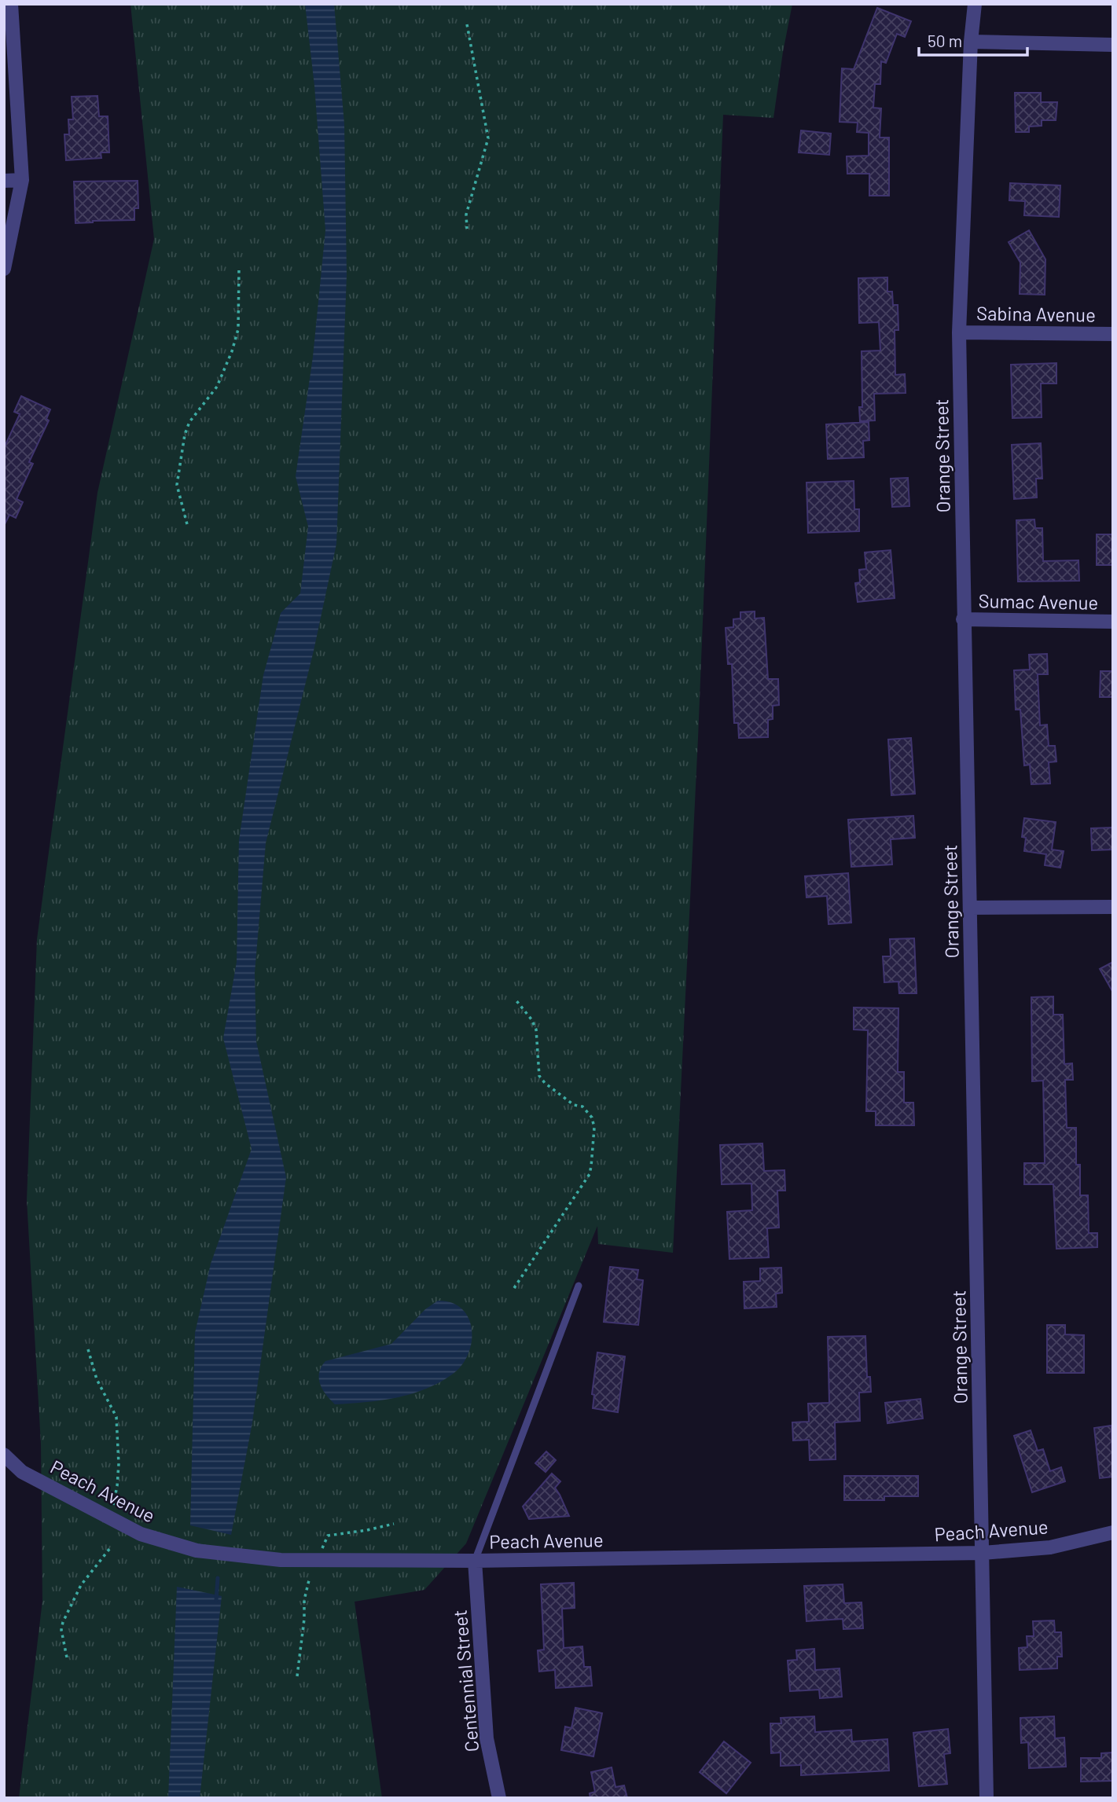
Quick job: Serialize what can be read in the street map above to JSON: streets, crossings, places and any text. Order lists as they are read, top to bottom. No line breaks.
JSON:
{"streets":{"street":["Sabina Avenue","Orange Street","Sumac Avenue","Peach Avenue","Centennial Street"]},"crossings":[["Sabina Avenue","Orange Street"],["Orange Street","Sumac Avenue"],["Orange Street","Peach Avenue"],["Peach Avenue","Centennial Street"]],"scale_bar":"50 m"}
